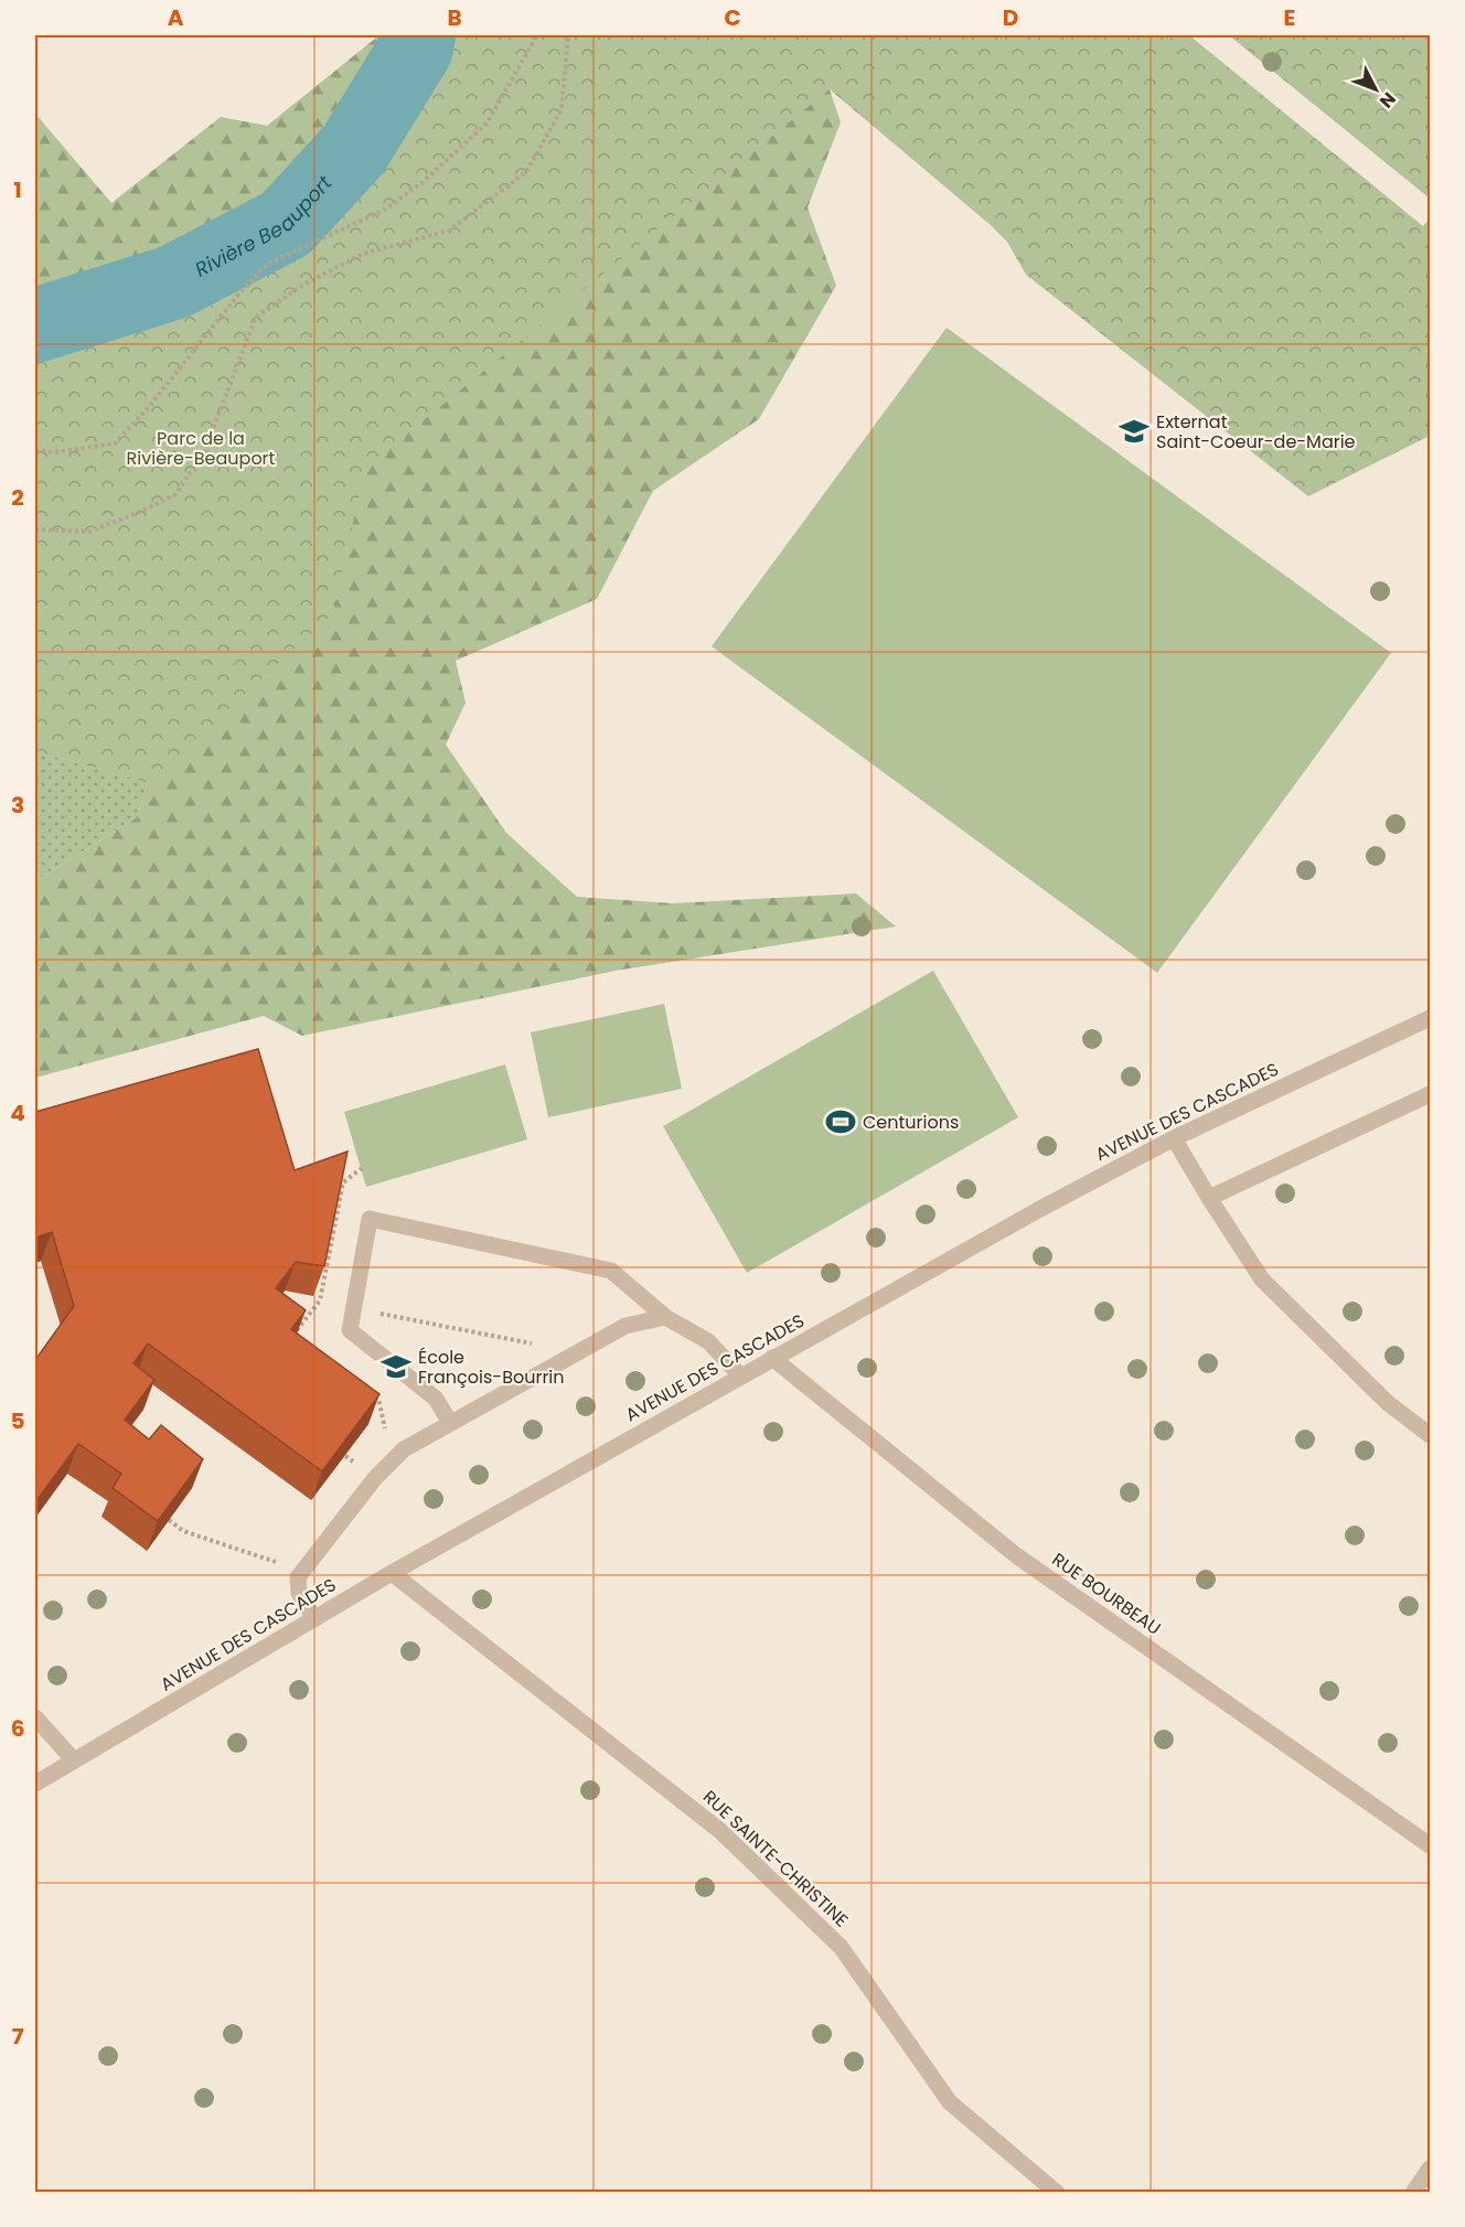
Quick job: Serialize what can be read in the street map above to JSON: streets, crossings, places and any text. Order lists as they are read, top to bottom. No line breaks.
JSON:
{"streets":{"street":["AVENUE DES CASCADES","RUE BOURBEAU","RUE SAINTE-CHRISTINE"]},"crossings":[["AVENUE DES CASCADES","RUE BOURBEAU"],["AVENUE DES CASCADES","RUE SAINTE-CHRISTINE"]],"water":["Rivière Beauport"],"parks":["Parc de la Rivière-Beauport"],"places":{"school or university":["Externat Saint-Coeur-de-Marie","École François-Bourrin"],"sports":["Centurions"]},"north":"bottom right","grid":{"columns":["A","B","C","D","E"],"rows":["1","2","3","4","5","6","7"]}}
